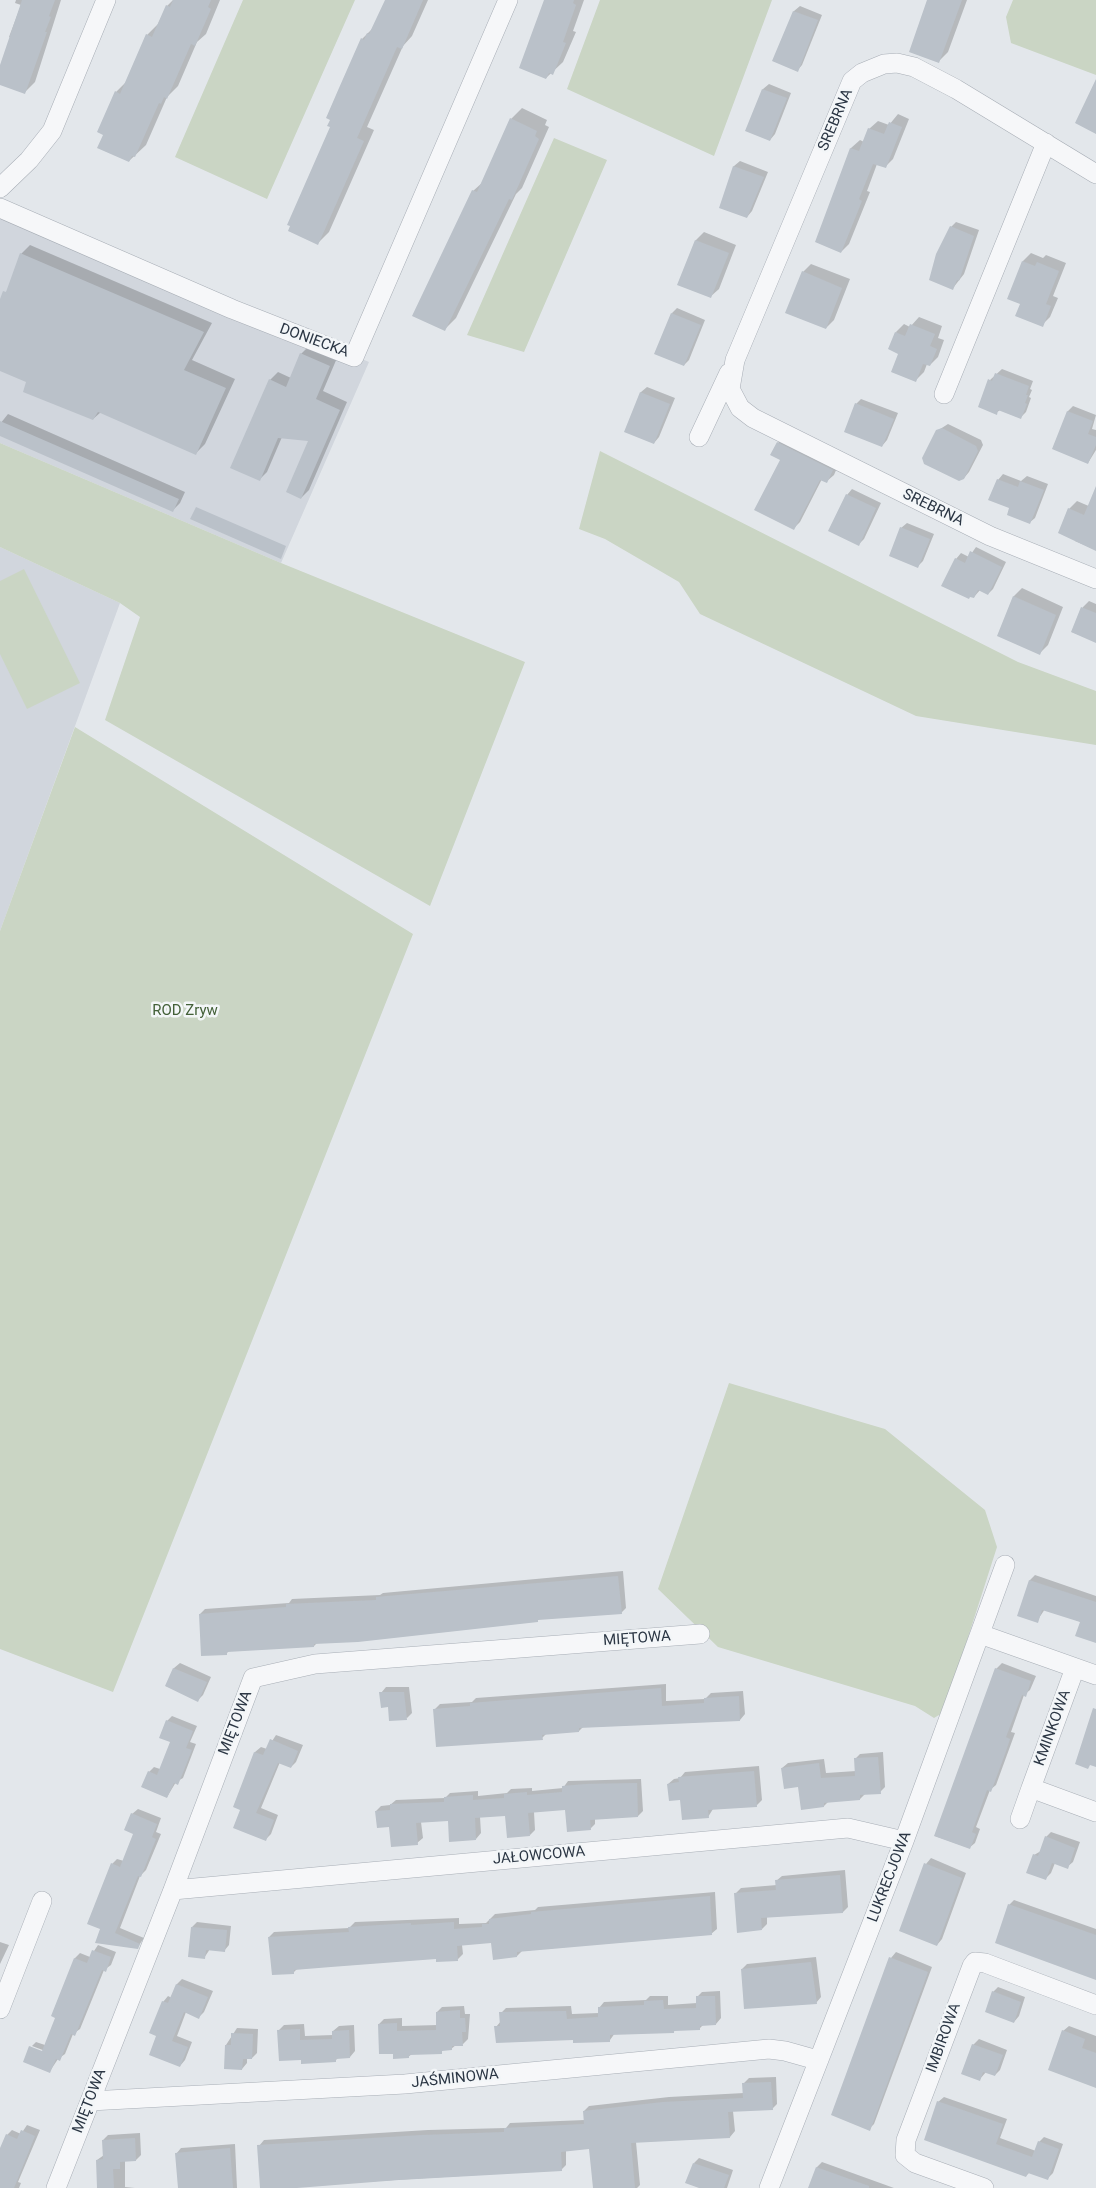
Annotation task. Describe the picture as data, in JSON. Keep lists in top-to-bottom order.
{
  "streets": {
    "street": [
      "SREBRNA",
      "DONIECKA",
      "MIĘTOWA",
      "KMINKOWA",
      "JAŁOWCOWA",
      "LUKRECJOWA",
      "IMBIROWA",
      "JAŚMINOWA"
    ]
  },
  "crossings": [
    ["MIĘTOWA", "JAŁOWCOWA"],
    ["MIĘTOWA", "JAŚMINOWA"],
    ["JAŁOWCOWA", "LUKRECJOWA"],
    ["LUKRECJOWA", "JAŚMINOWA"]
  ],
  "parks": ["ROD Zryw"]
}
